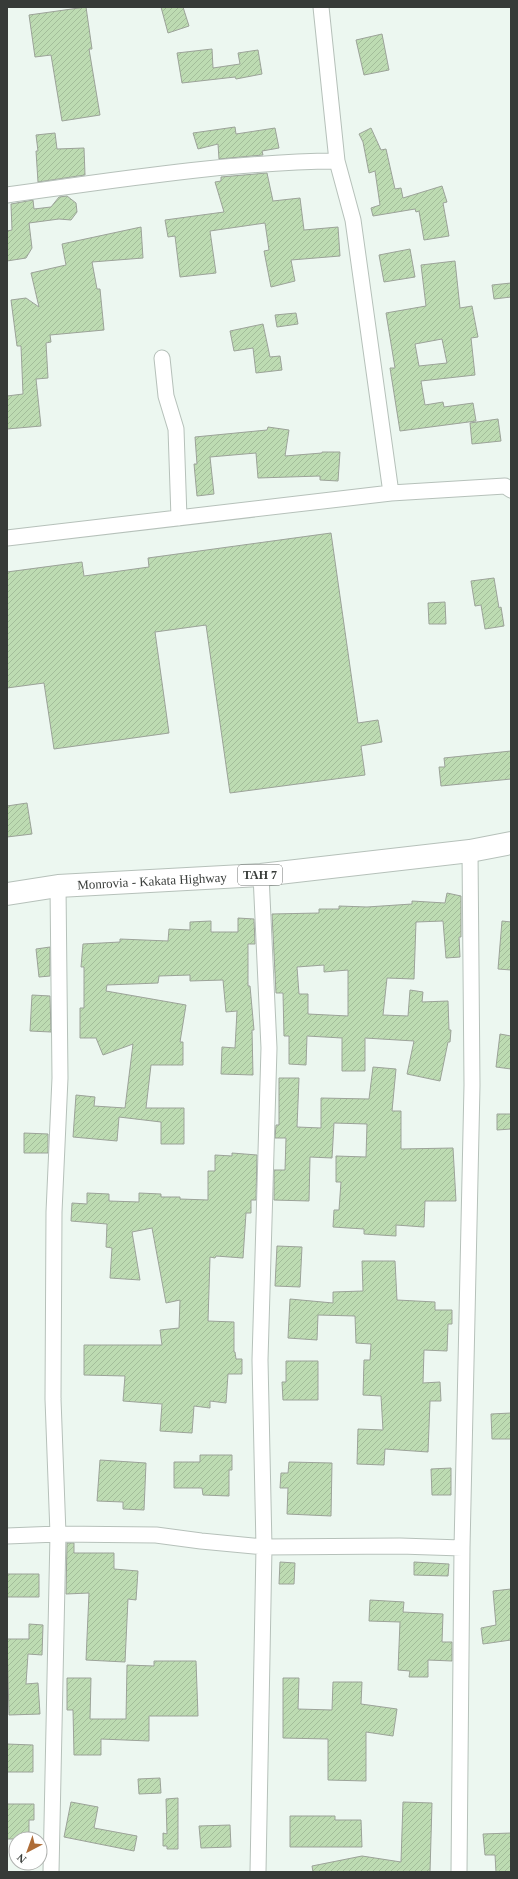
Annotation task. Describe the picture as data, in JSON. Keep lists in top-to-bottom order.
{
  "streets": {
    "highway": ["TAH 7", "Monrovia - Kakata Highway"]
  },
  "north": "bottom left"
}
